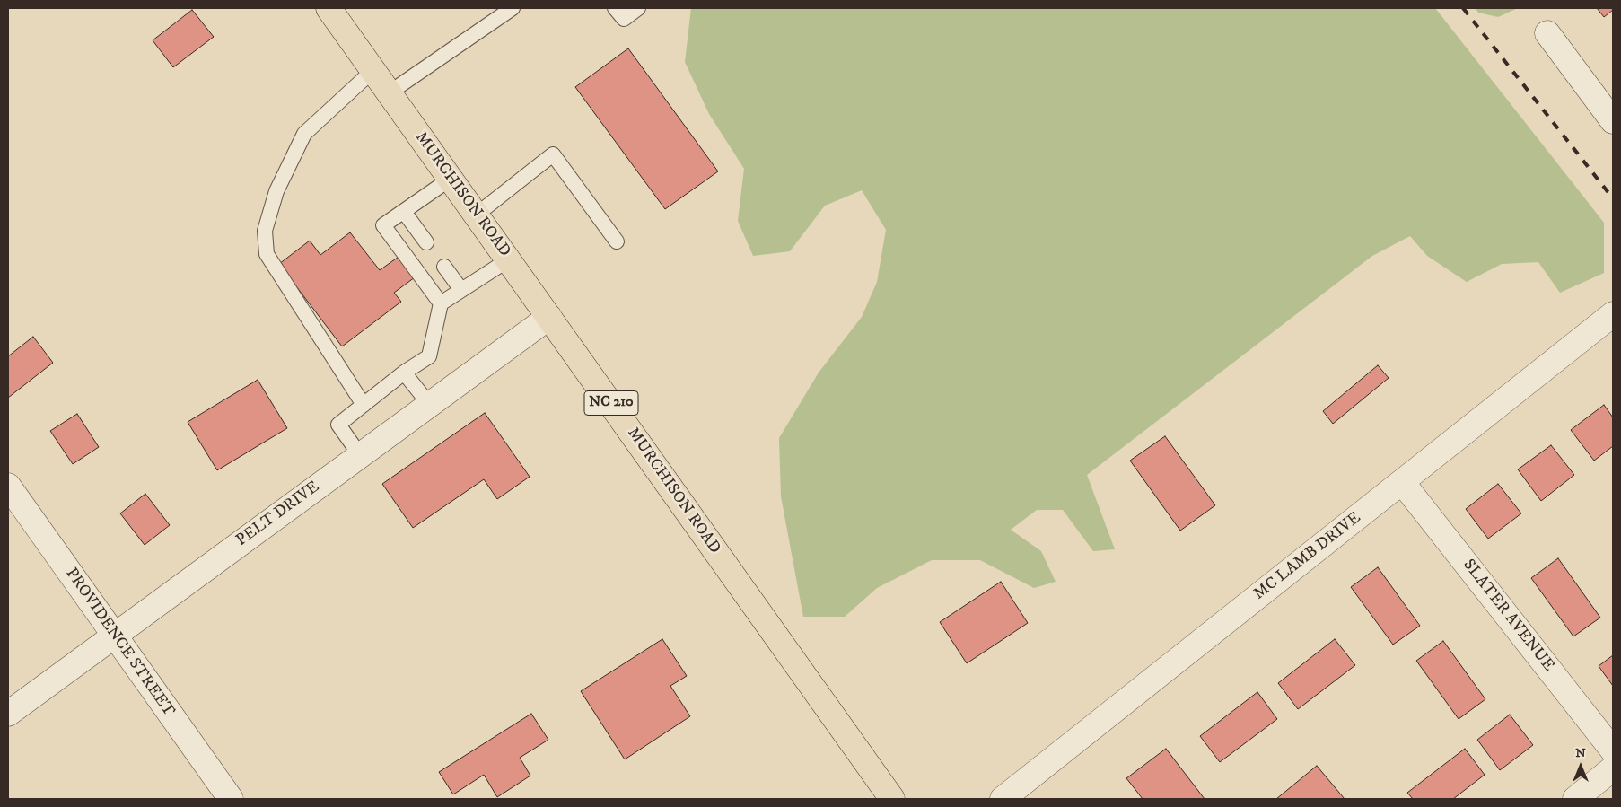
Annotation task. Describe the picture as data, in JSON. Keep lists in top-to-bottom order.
{
  "streets": {
    "main road": ["MURCHISON ROAD", "NC 210"],
    "street": [
      "PELT DRIVE",
      "MC LAMB DRIVE",
      "SLATER AVENUE",
      "PROVIDENCE STREET"
    ]
  },
  "crossings": [
    ["MURCHISON ROAD", "PELT DRIVE"],
    ["PELT DRIVE", "PROVIDENCE STREET"],
    ["MC LAMB DRIVE", "SLATER AVENUE"]
  ],
  "north": "top"
}
